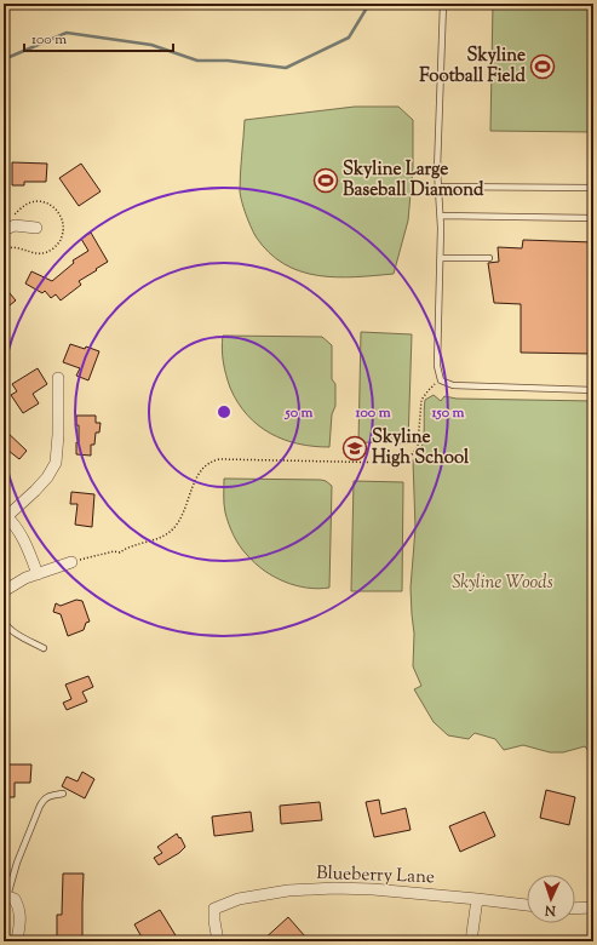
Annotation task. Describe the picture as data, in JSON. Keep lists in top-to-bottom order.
{
  "streets": {
    "street": ["Blueberry Lane"]
  },
  "parks": ["Skyline Woods"],
  "places": {
    "sports": ["Skyline Football Field", "Skyline Large Baseball Diamond"],
    "school or university": ["Skyline High School"]
  },
  "scale_bar": "100 m",
  "north": "bottom",
  "rings": ["50 m", "100 m", "150 m"]
}
